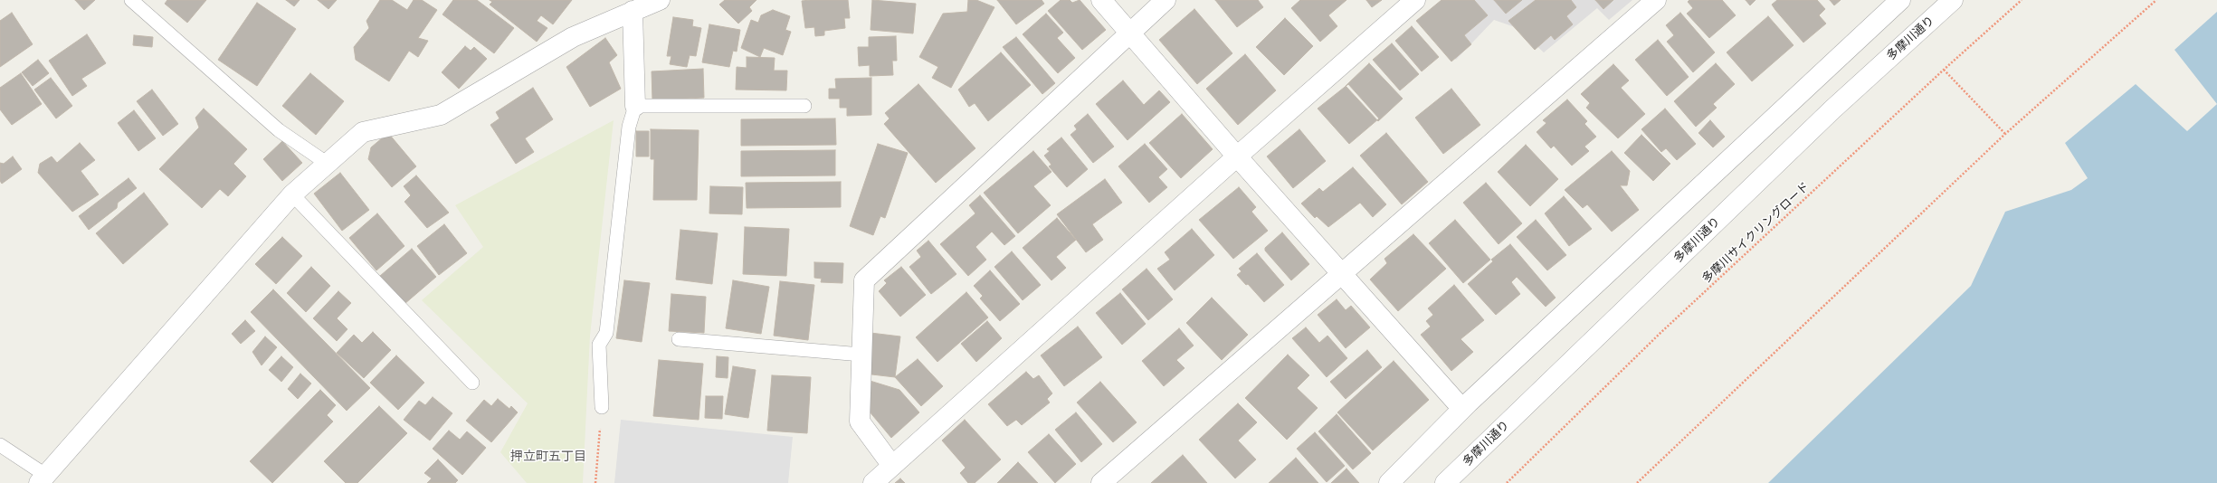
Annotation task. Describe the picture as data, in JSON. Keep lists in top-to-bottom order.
{
  "streets": {
    "street": ["多摩川通り"],
    "path": ["多摩川サイクリングロード"]
  },
  "districts": ["押立町五丁目"]
}
